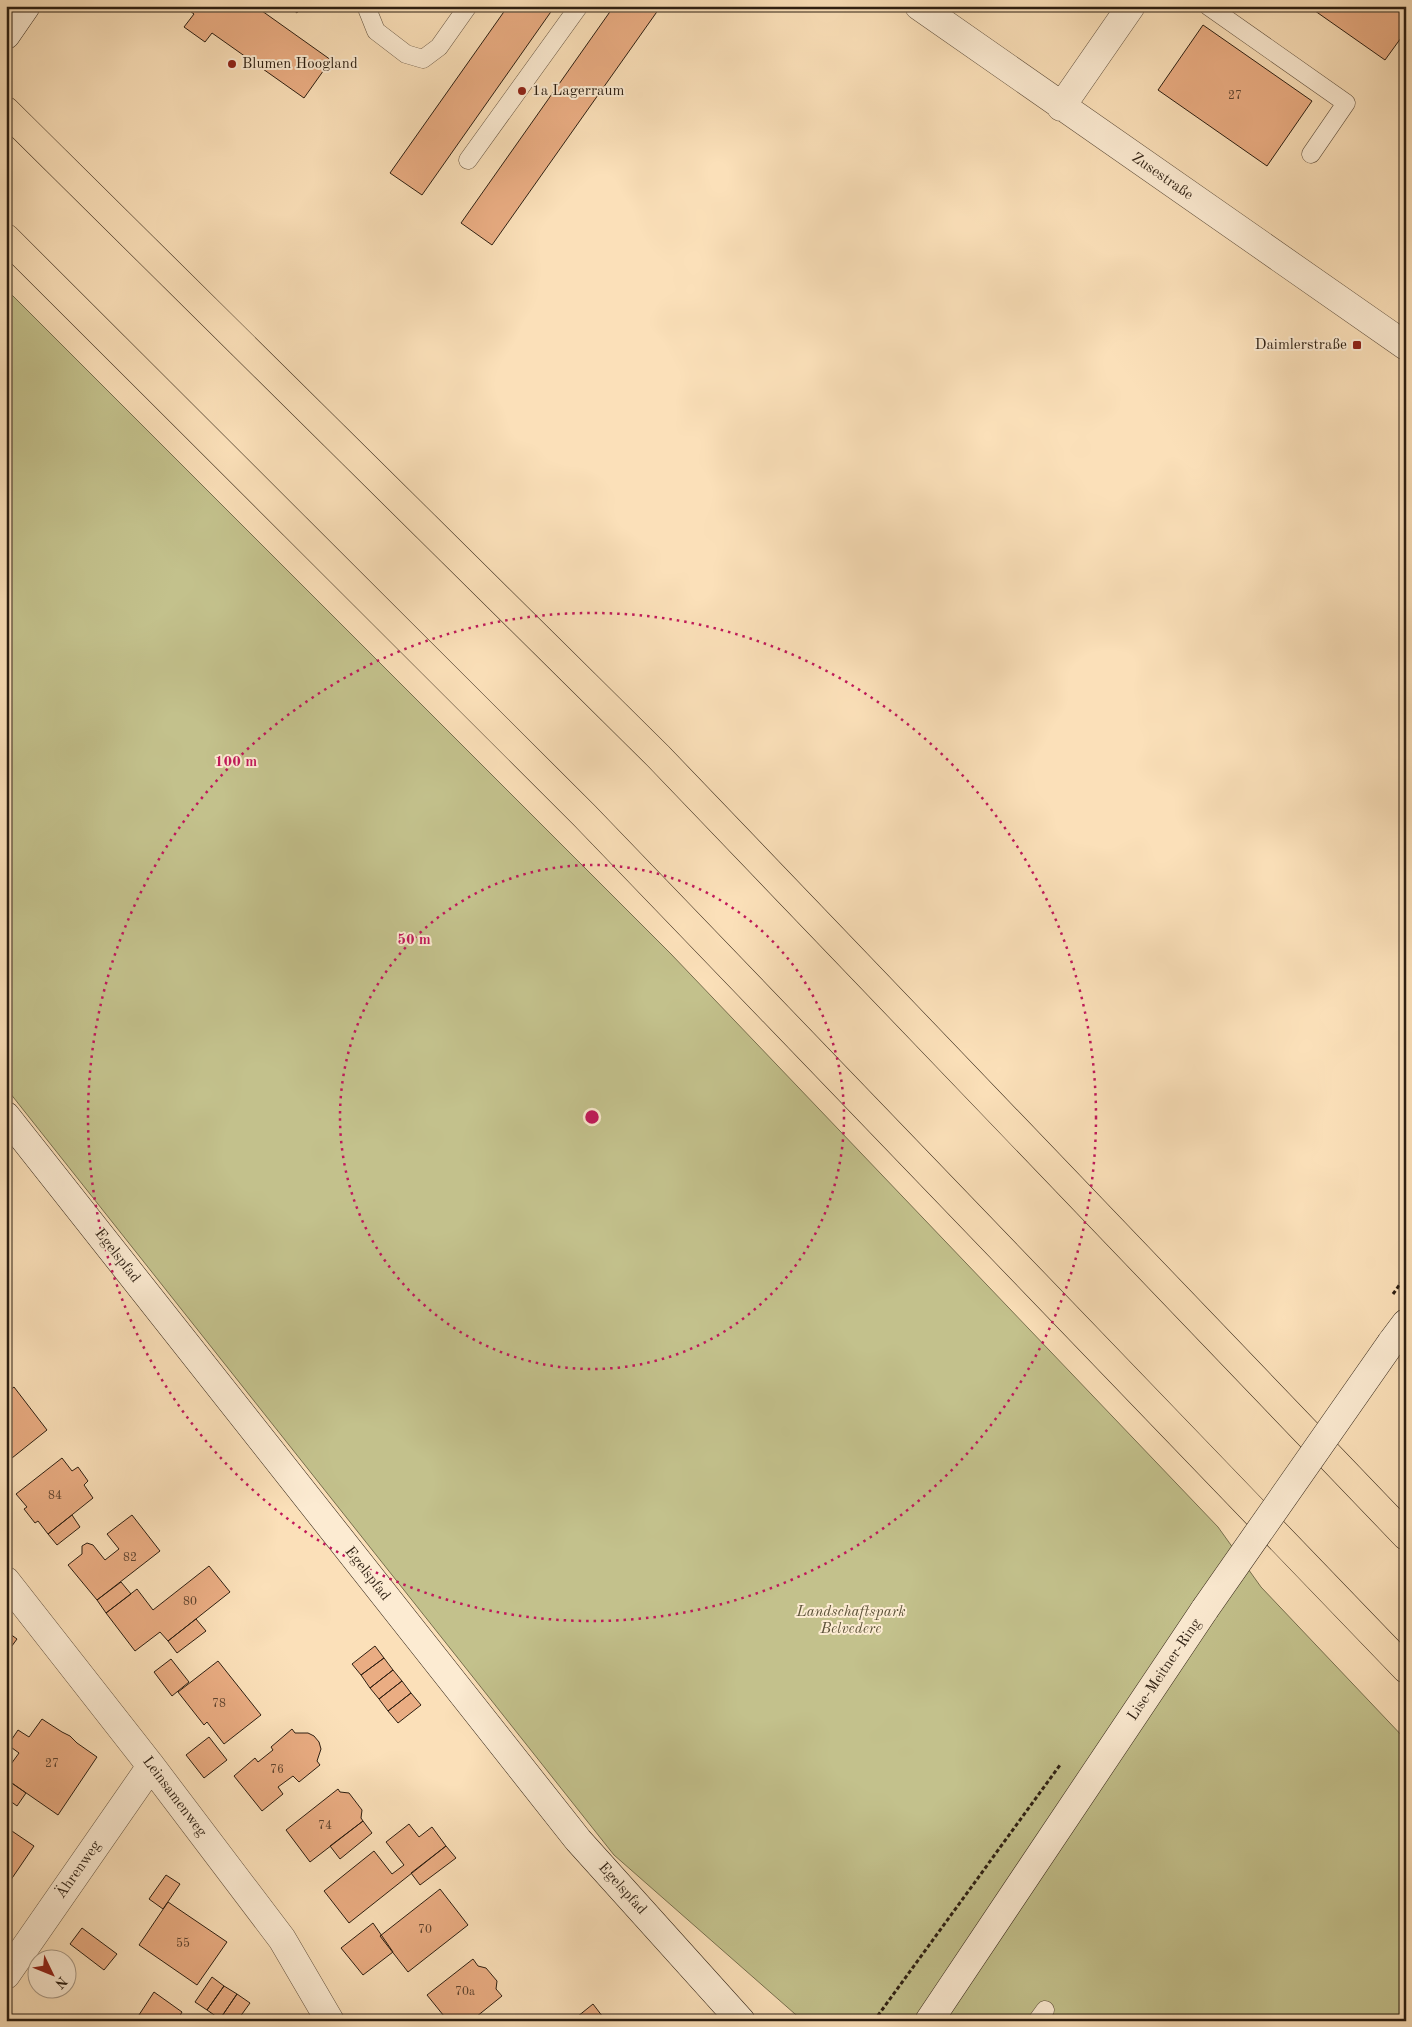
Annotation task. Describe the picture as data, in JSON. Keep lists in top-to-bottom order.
{
  "streets": {
    "street": [
      "Zusestraße",
      "Egelspfad",
      "Lise-Meitner-Ring",
      "Leinsamenweg",
      "Ährenweg"
    ]
  },
  "crossings": [
    ["Leinsamenweg", "Ährenweg"]
  ],
  "parks": ["Landschaftspark Belvedere"],
  "places": {
    "other": ["Blumen Hoogland", "1a Lagerraum"],
    "transit": ["Daimlerstraße"]
  },
  "house_numbers": [
    "27",
    "84",
    "82",
    "80",
    "78",
    "27",
    "76",
    "74",
    "70",
    "55",
    "70a"
  ],
  "north": "bottom right",
  "rings": ["100 m", "50 m"]
}
